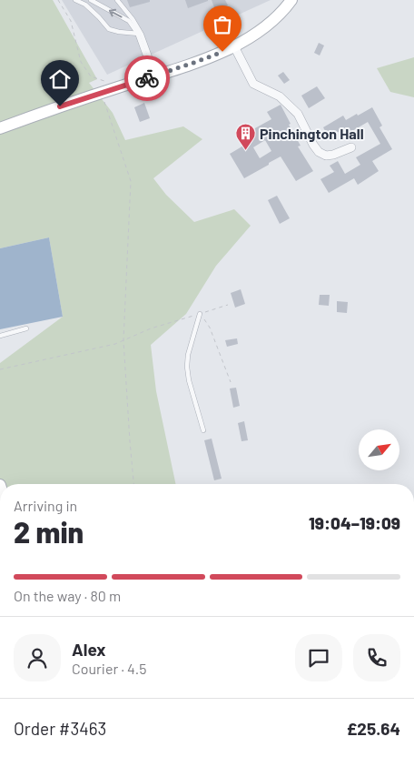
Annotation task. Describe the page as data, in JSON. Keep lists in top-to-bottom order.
{
  "places": {
    "building": ["Pinchington Hall"]
  },
  "north": "top right",
  "page": {
    "heading": ["2 min", "Arriving in", "19:04–19:09"],
    "panel": [
      "Alex",
      "Courier · 4.5",
      "Order #3463",
      "£25.64"
    ],
    "bar": "On the way · 80 m"
  }
}
